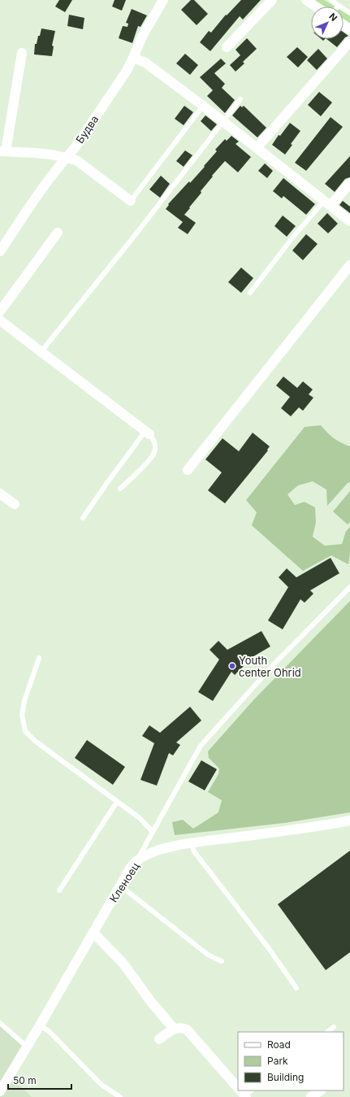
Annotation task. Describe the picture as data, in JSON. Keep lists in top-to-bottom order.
{
  "streets": {
    "street": ["Будва", "Кленоец"]
  },
  "places": ["Youth center Ohrid"],
  "legend": ["Road", "Park", "Building"],
  "scale_bar": "50 m",
  "north": "top right"
}
